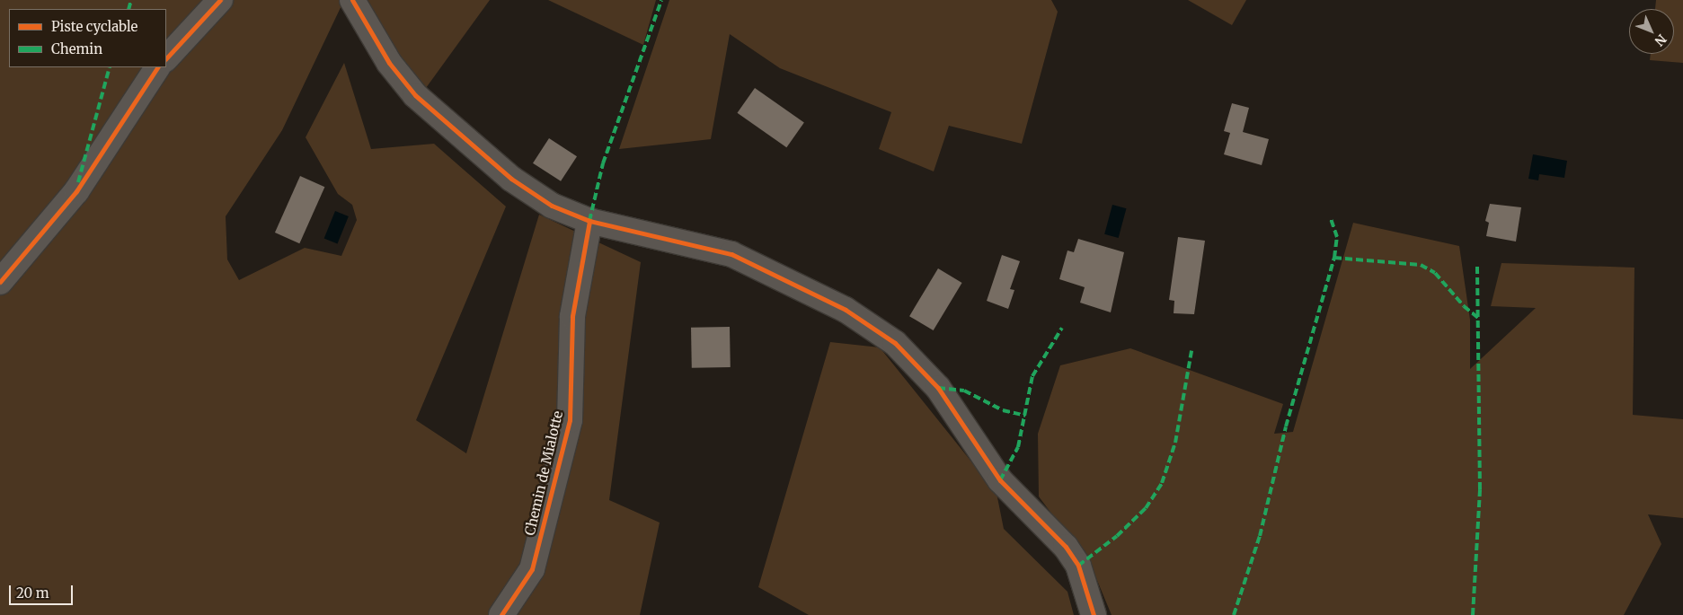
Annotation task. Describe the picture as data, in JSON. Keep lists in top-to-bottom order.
{
  "streets": {
    "street": ["Chemin de Mialotte"]
  },
  "legend": ["Piste cyclable", "Chemin"],
  "scale_bar": "20 m",
  "north": "bottom right"
}
